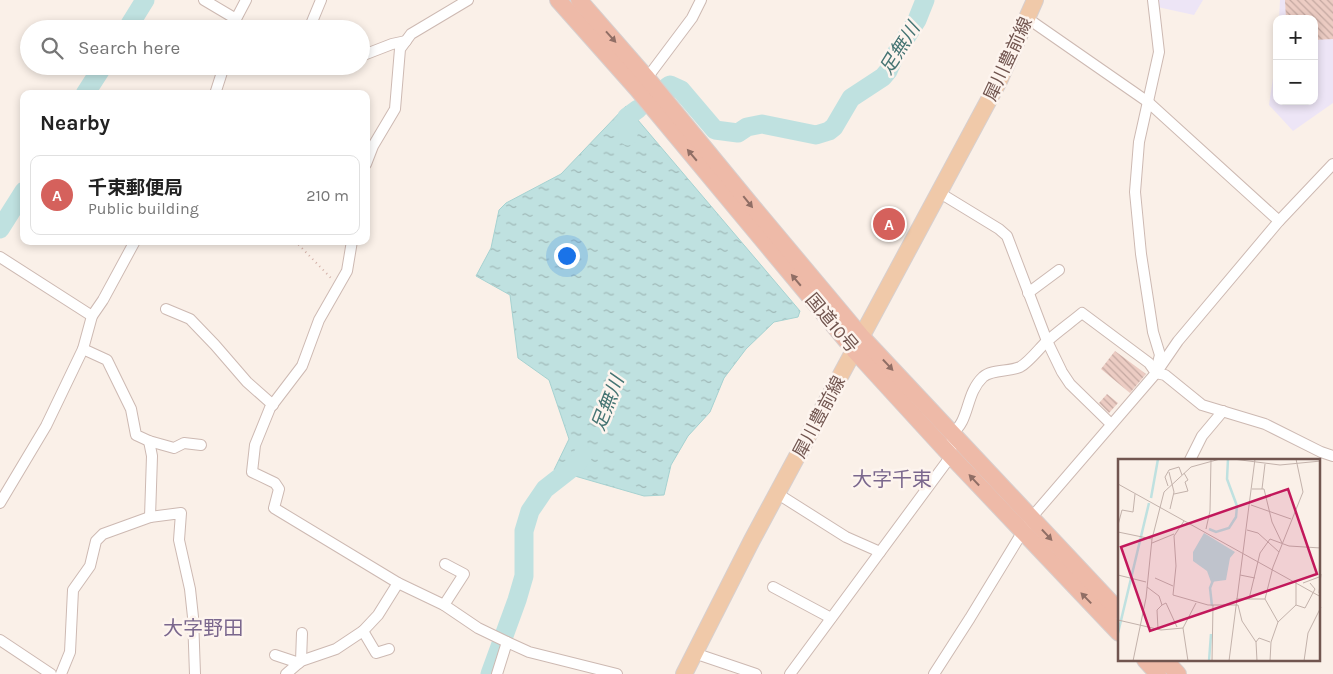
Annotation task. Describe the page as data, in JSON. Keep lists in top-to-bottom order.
{
  "streets": {
    "highway": ["国道10号"],
    "main road": ["犀川豊前線"]
  },
  "crossings": [
    ["犀川豊前線", "国道10号"]
  ],
  "districts": ["大字千束", "大字野田"],
  "water": ["足無川"],
  "page": {
    "map_buttons": ["+", "−"],
    "search": "Search here",
    "heading": "Nearby",
    "list": [
      {
        "mark": "A",
        "name": "千束郵便局",
        "note": "Public building",
        "value": "210 m"
      }
    ],
    "pins": "A"
  }
}
